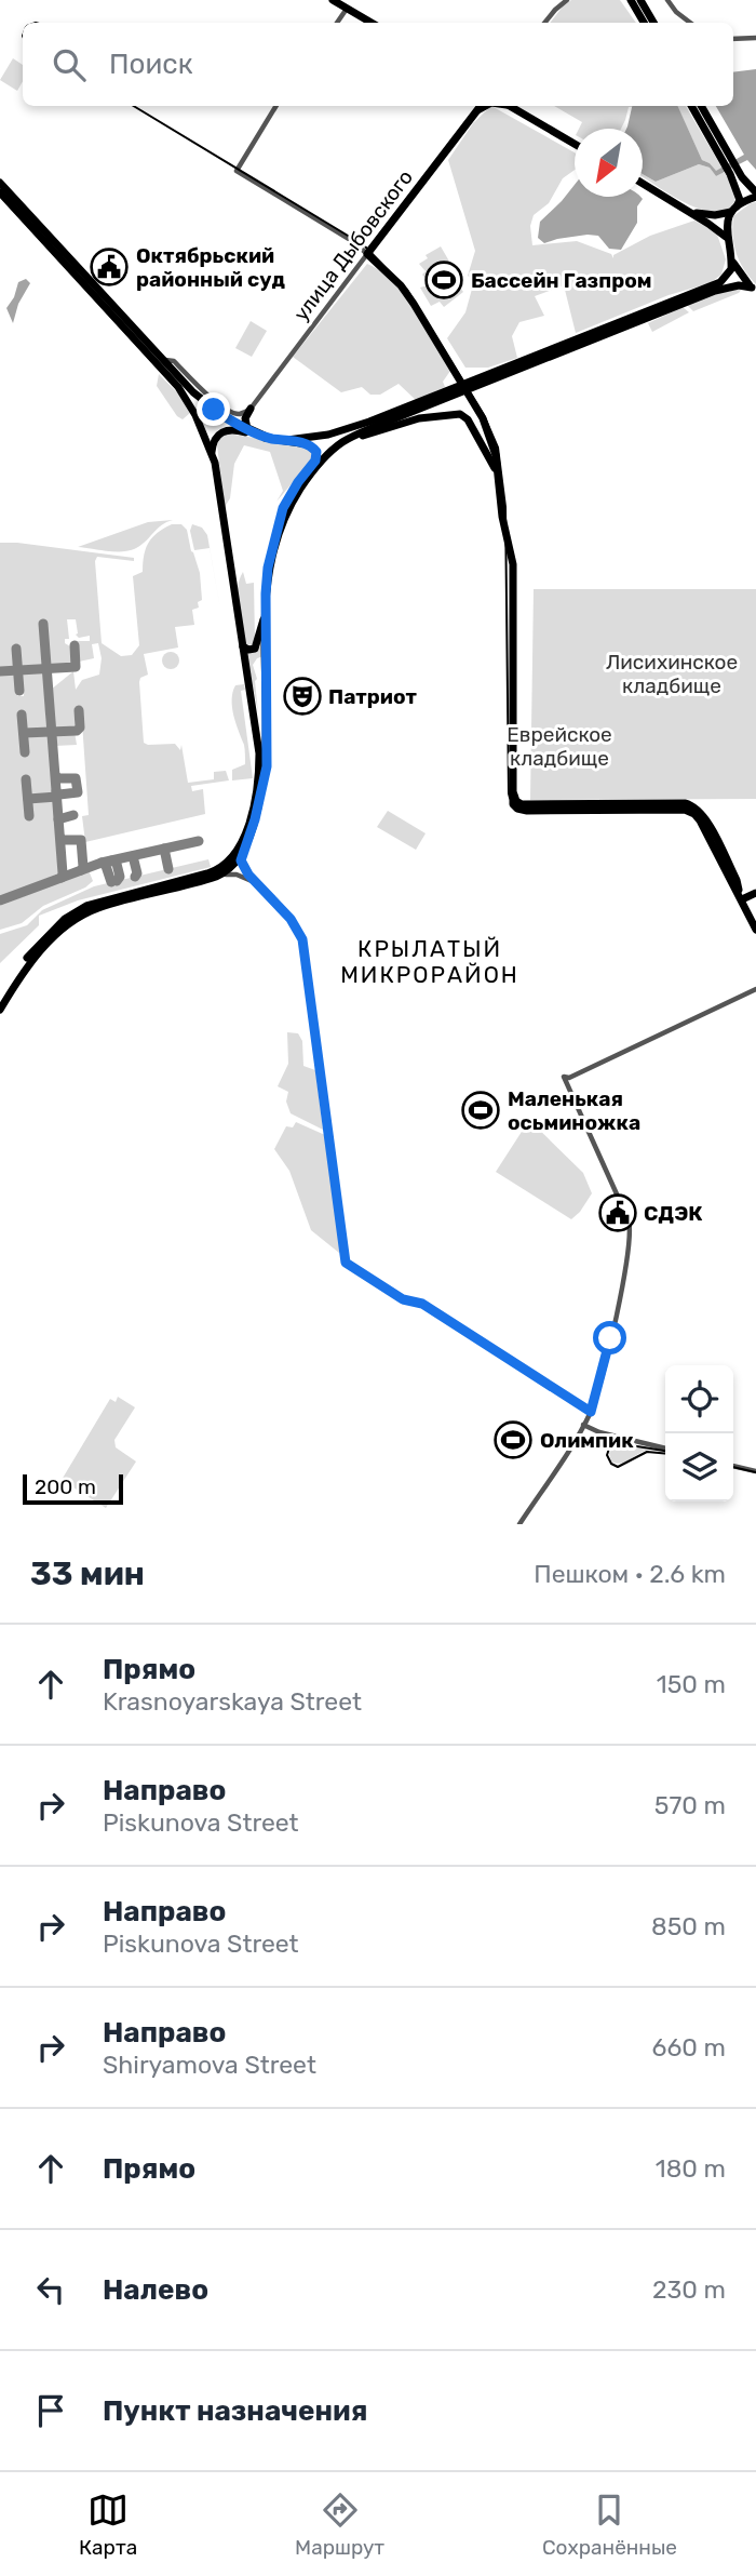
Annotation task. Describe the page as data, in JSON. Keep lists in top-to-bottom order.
{
  "streets": {
    "main road": ["улица Дыбовского"]
  },
  "districts": ["КРЫЛАТЫЙ МИКРОРАЙОН"],
  "parks": ["Лисихинское кладбище", "Еврейское кладбище"],
  "places": {
    "public building": ["Октябрьский районный суд", "СДЭК"],
    "sports": ["Бассейн Газпром", "Маленькая осьминожка", "Олимпик"],
    "theatre": ["Патриот"]
  },
  "scale_bar": "200 m",
  "north": "bottom left",
  "page": {
    "search": "Поиск",
    "scale": "200 m",
    "heading": ["33 мин", "Пешком · 2.6 km"],
    "list": [
      ["Прямо", "Krasnoyarskaya Street", "150 m"],
      ["Направо", "Piskunova Street", "570 m"],
      ["Направо", "Piskunova Street", "850 m"],
      ["Направо", "Shiryamova Street", "660 m"],
      ["Прямо", "180 m"],
      ["Налево", "230 m"],
      "Пункт назначения"
    ],
    "nav": ["Карта", "Маршрут", "Сохранённые"]
  }
}
